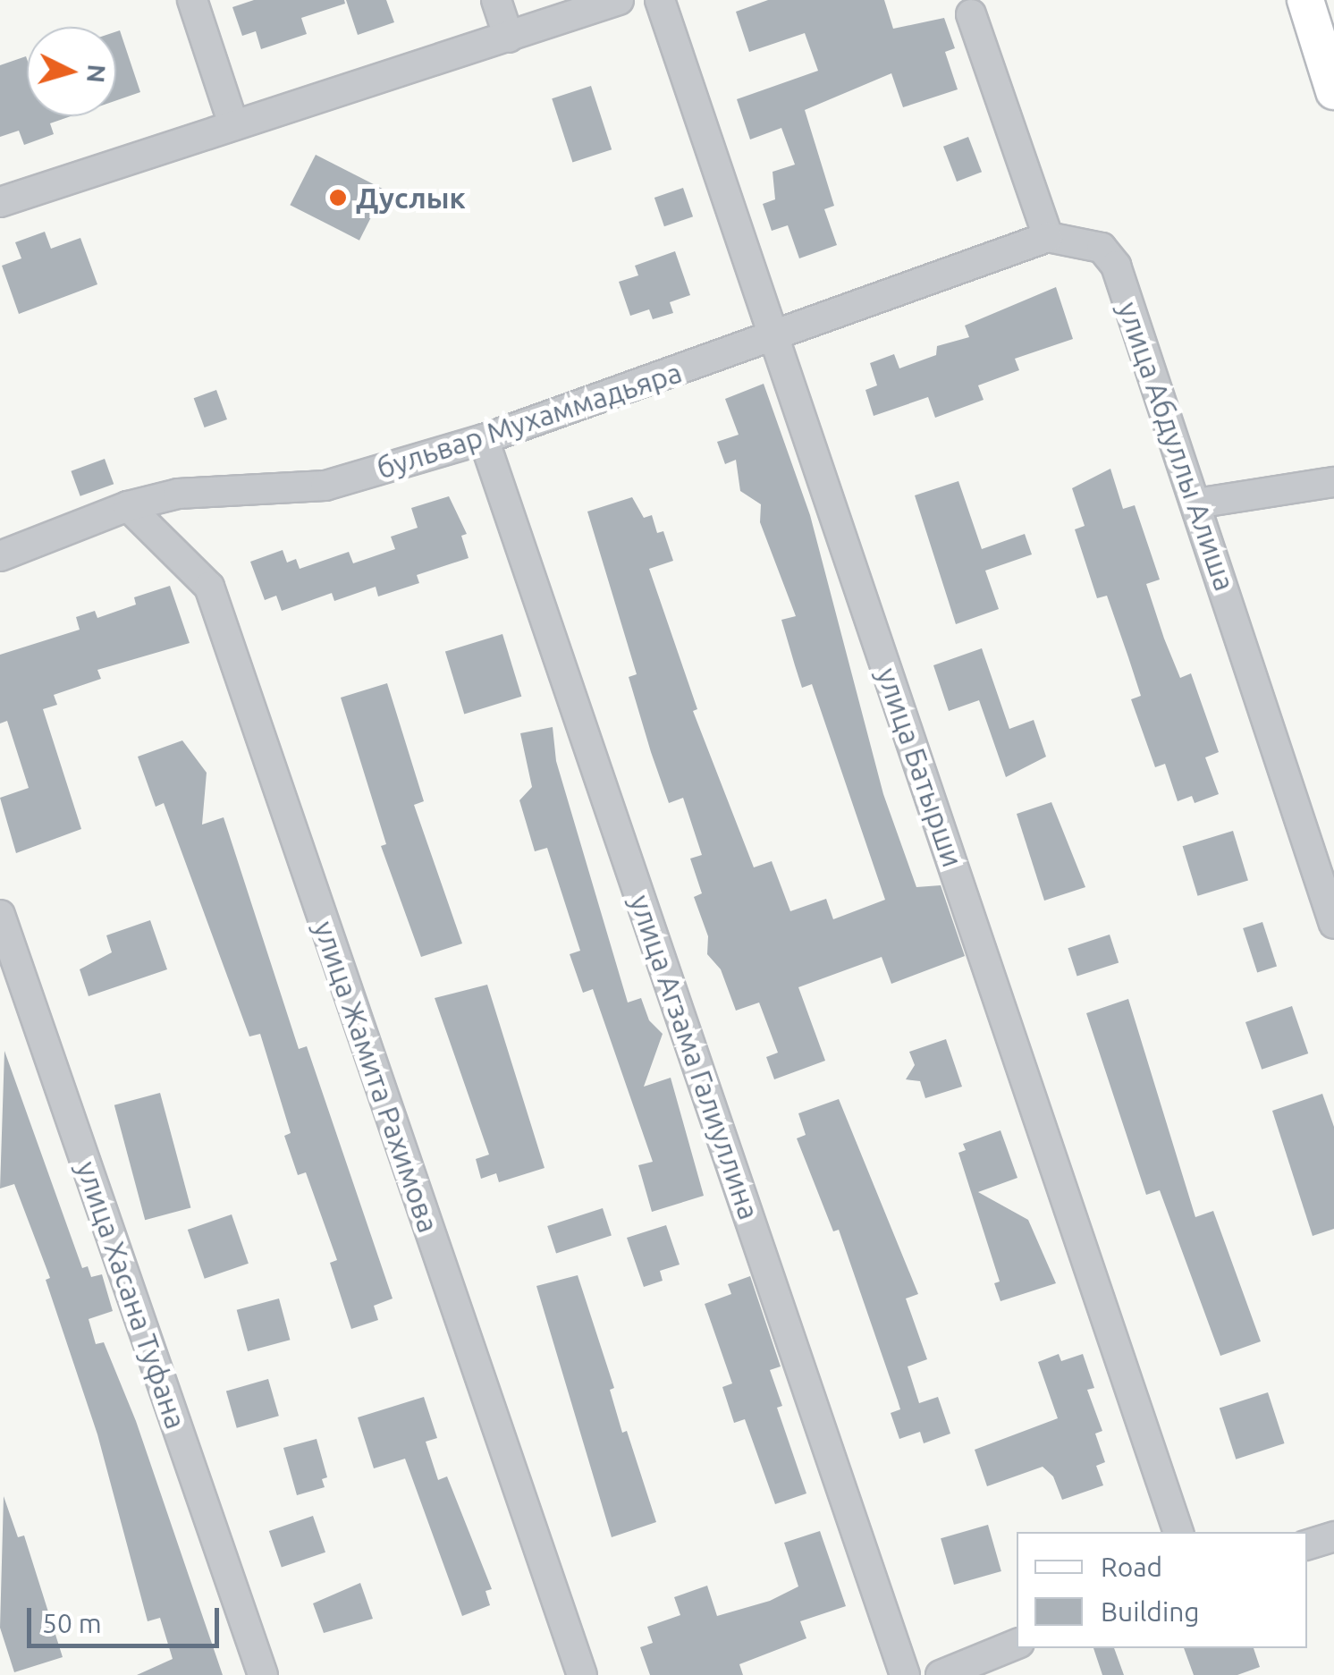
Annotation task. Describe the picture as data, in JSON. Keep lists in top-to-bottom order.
{
  "streets": {
    "street": [
      "бульвар Мухаммадьяра",
      "улица Абдуллы Алиша",
      "улица Батырши",
      "улица Агзама Галиуллина",
      "улица Жамита Рахимова",
      "улица Хасана Туфана"
    ]
  },
  "crossings": [
    ["бульвар Мухаммадьяра", "улица Абдуллы Алиша"],
    ["бульвар Мухаммадьяра", "улица Батырши"],
    ["бульвар Мухаммадьяра", "улица Агзама Галиуллина"],
    ["бульвар Мухаммадьяра", "улица Жамита Рахимова"]
  ],
  "places": ["Дуслык"],
  "legend": ["Road", "Building"],
  "scale_bar": "50 m",
  "north": "right"
}
